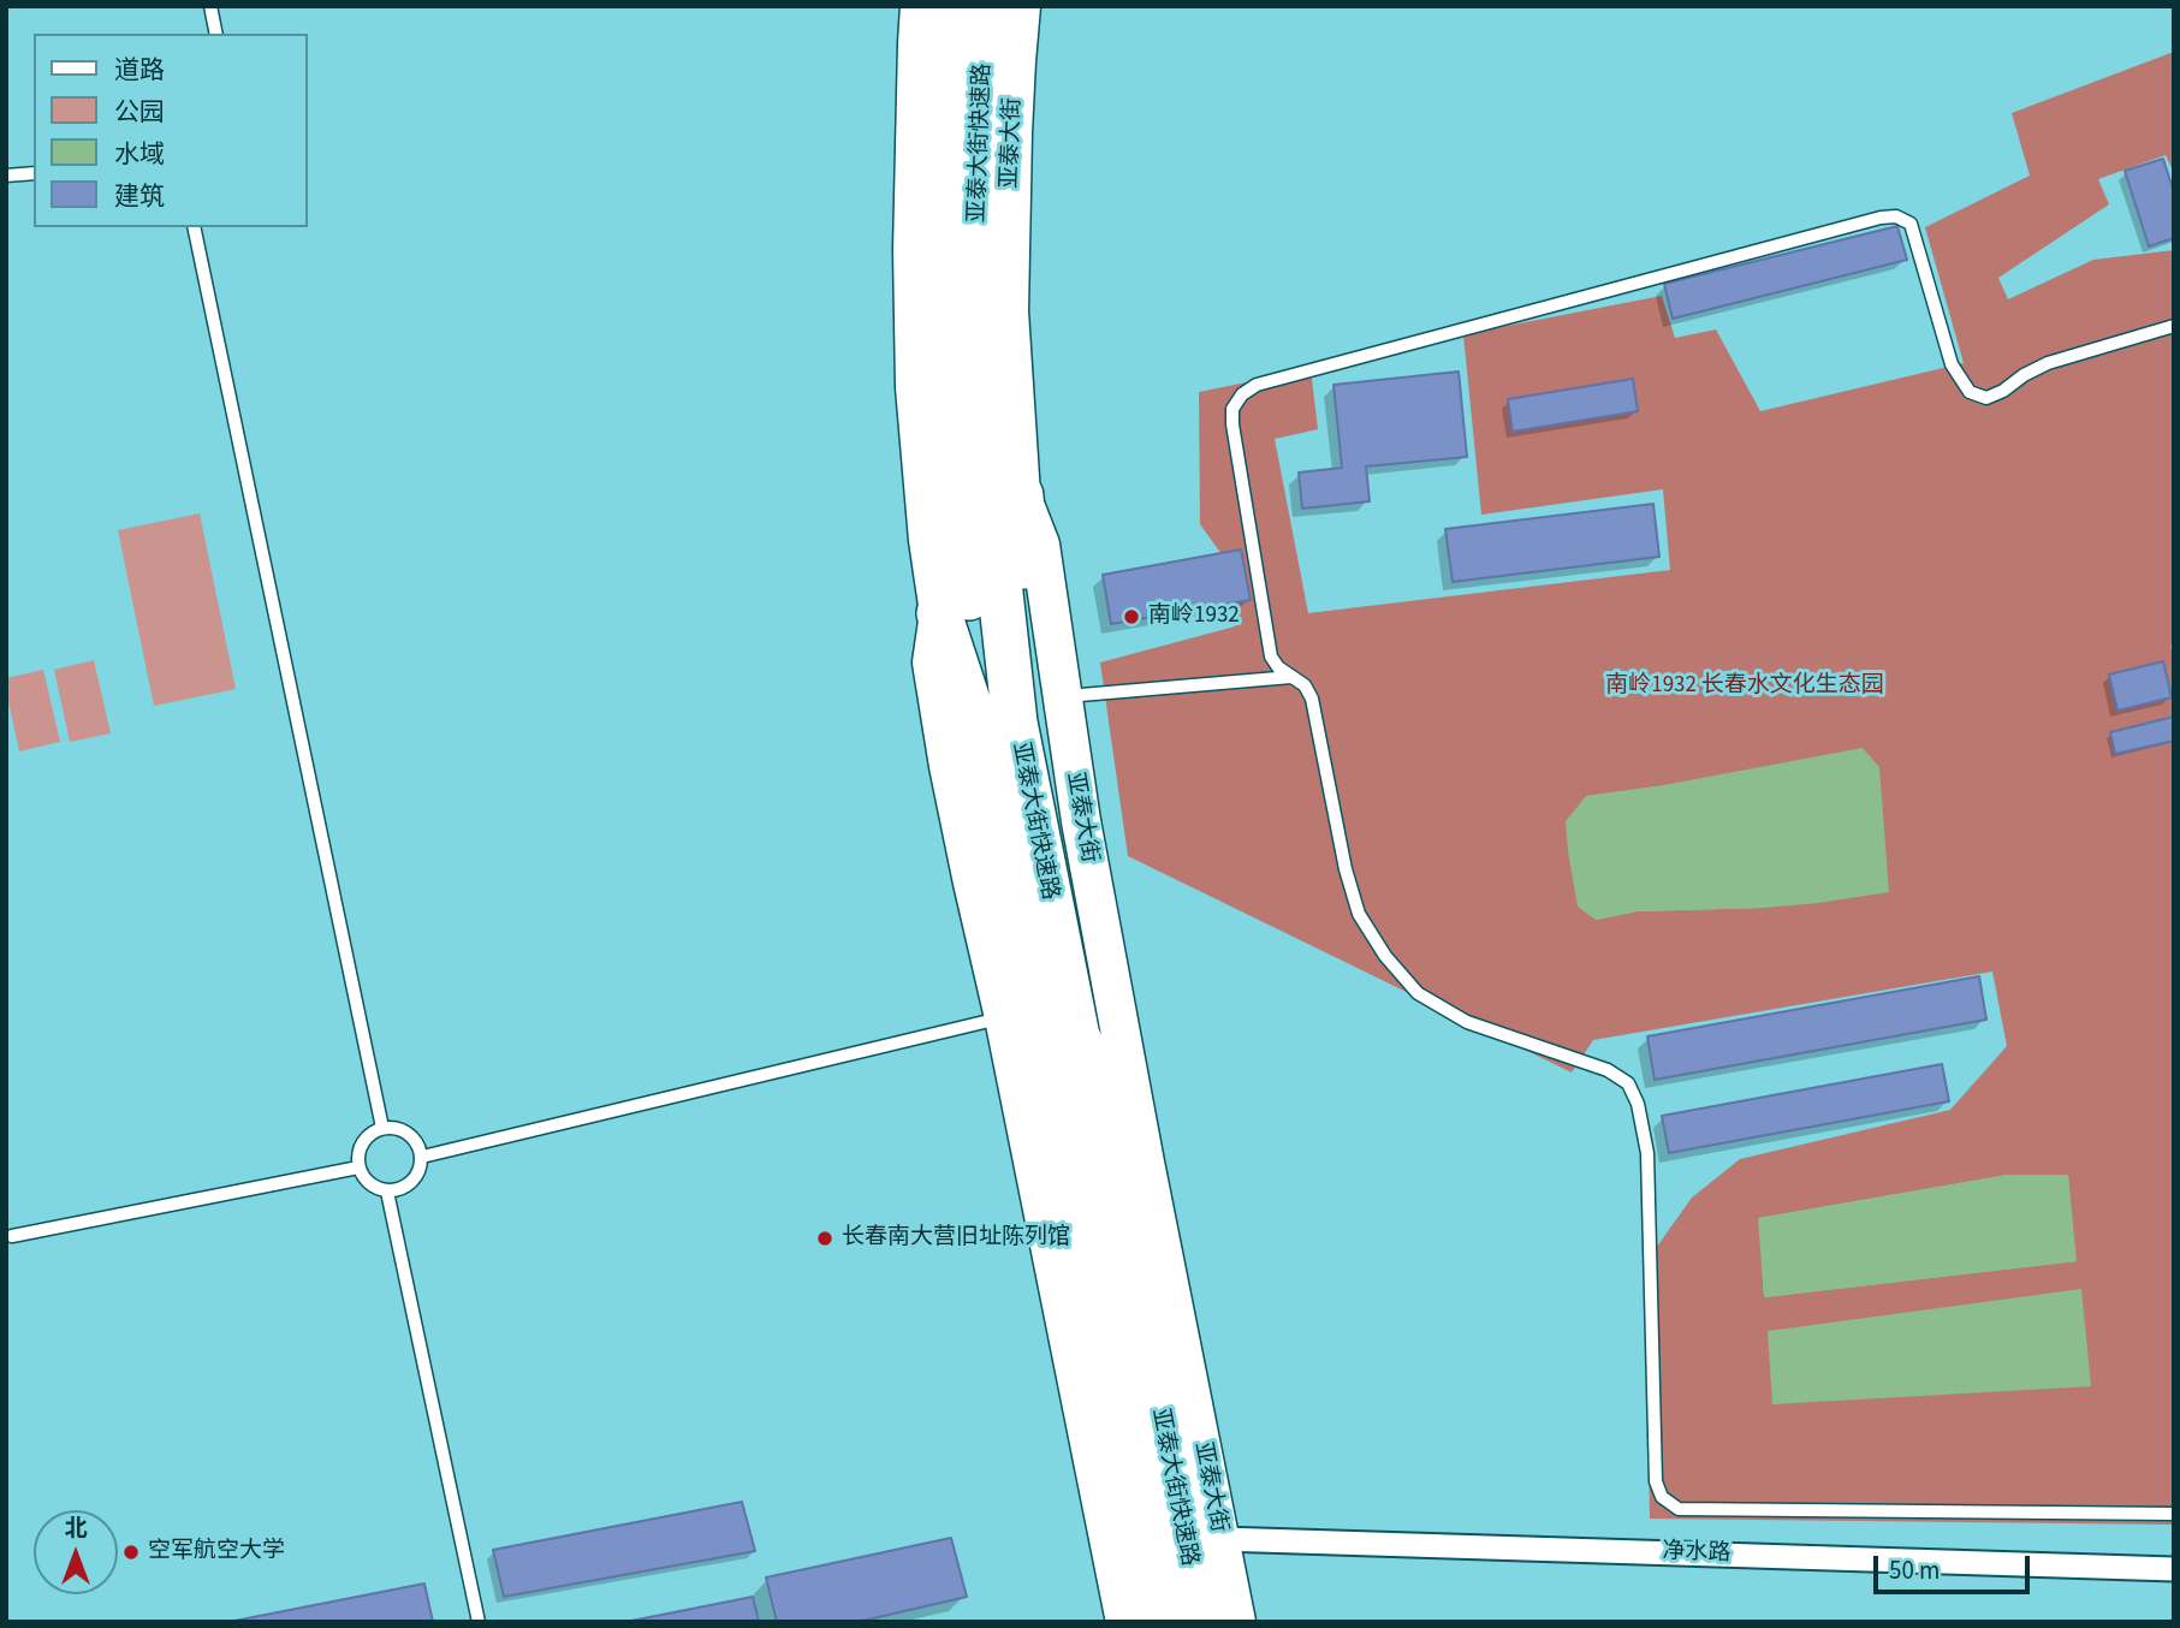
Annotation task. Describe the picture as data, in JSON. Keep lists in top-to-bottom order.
{
  "streets": {
    "highway": ["亚泰大街快速路"],
    "main road": ["亚泰大街"],
    "street": ["净水路"]
  },
  "crossings": [
    ["亚泰大街", "净水路"]
  ],
  "parks": ["南岭1932 长春水文化生态园"],
  "places": ["南岭1932", "长春南大营旧址陈列馆", "空军航空大学"],
  "legend": [
    "道路",
    "公园",
    "水域",
    "建筑"
  ],
  "scale_bar": "50 m",
  "north": "top"
}
